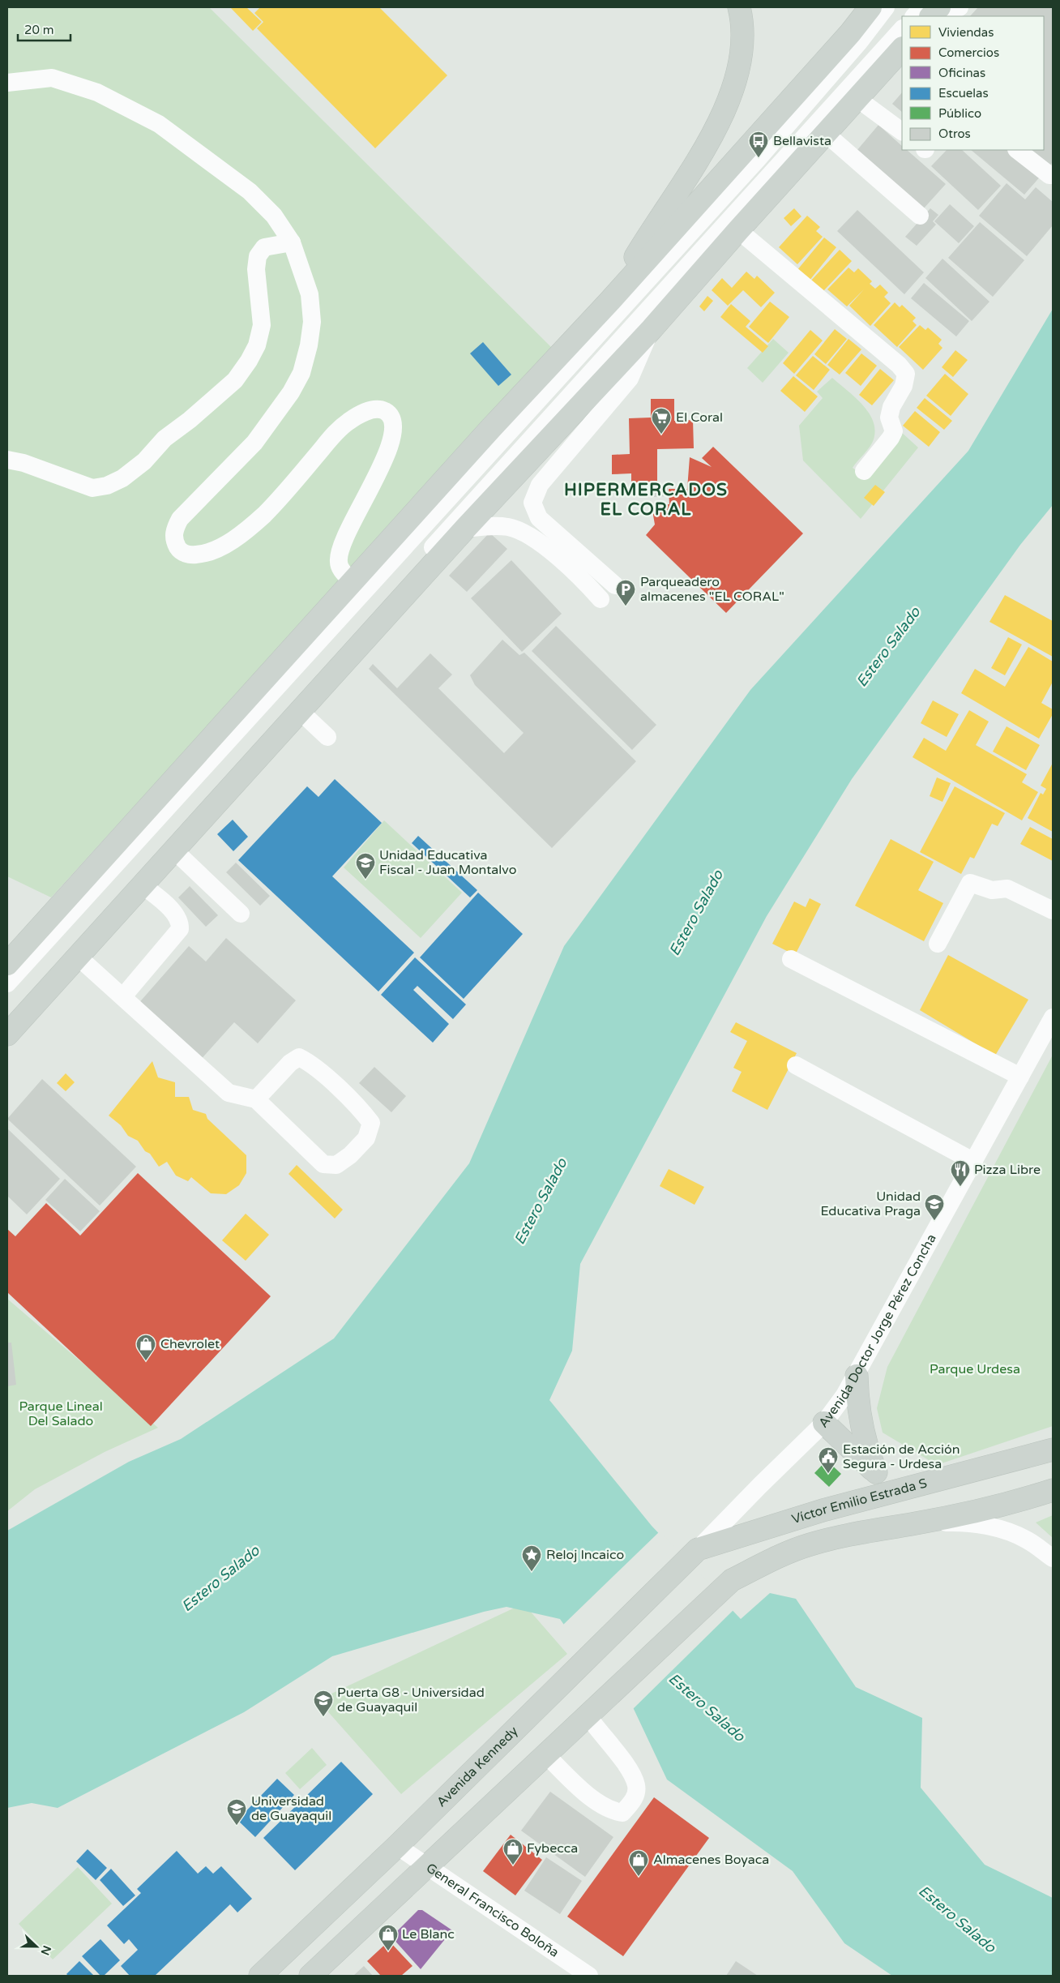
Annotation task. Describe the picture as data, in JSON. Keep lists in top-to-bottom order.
{
  "streets": {
    "main road": ["Víctor Emilio Estrada S", "Avenida Kennedy"],
    "street": ["Avenida Doctor Jorge Pérez Concha", "General Francisco Boloña"]
  },
  "crossings": [
    ["Avenida Doctor Jorge Pérez Concha", "Víctor Emilio Estrada S"],
    ["Avenida Doctor Jorge Pérez Concha", "Avenida Kennedy"],
    ["Víctor Emilio Estrada S", "Avenida Kennedy"],
    ["Avenida Kennedy", "General Francisco Boloña"]
  ],
  "districts": ["HIPERMERCADOS EL CORAL"],
  "water": ["Estero Salado"],
  "parks": ["Parque Urdesa", "Parque Lineal Del Salado"],
  "places": {
    "bus stop": ["Bellavista"],
    "supermarket": ["El Coral"],
    "parking": ["Parqueadero almacenes \"EL CORAL\""],
    "school or university": [
      "Unidad Educativa Fiscal - Juan Montalvo",
      "Unidad Educativa Praga",
      "Puerta G8 - Universidad de Guayaquil",
      "Universidad de Guayaquil"
    ],
    "restaurant": ["Pizza Libre"],
    "shop": [
      "Chevrolet",
      "Fybecca",
      "Almacenes Boyaca",
      "Le Blanc"
    ],
    "public building": ["Estación de Acción Segura - Urdesa"],
    "place": ["Reloj Incaico"]
  },
  "legend": [
    "Viviendas",
    "Comercios",
    "Oficinas",
    "Escuelas",
    "Público",
    "Otros"
  ],
  "scale_bar": "20 m",
  "north": "right"
}
